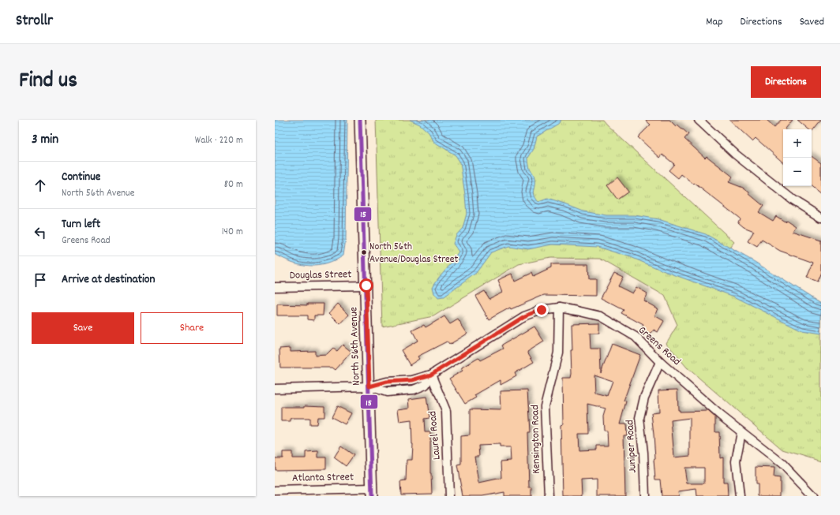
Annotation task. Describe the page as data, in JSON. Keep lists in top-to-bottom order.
{
  "streets": {
    "street": [
      "Douglas Street",
      "North 56th Avenue",
      "Greens Road",
      "Laurel Road",
      "Kensington Road",
      "Juniper Road",
      "Atlanta Street"
    ]
  },
  "crossings": [
    ["Douglas Street", "North 56th Avenue"],
    ["North 56th Avenue", "Greens Road"],
    ["North 56th Avenue", "Atlanta Street"],
    ["Greens Road", "Laurel Road"],
    ["Greens Road", "Kensington Road"],
    ["Greens Road", "Juniper Road"]
  ],
  "places": ["North 56th Avenue/Douglas Street"],
  "lines": ["transit line 15"],
  "page": {
    "header": "Strollr",
    "nav": ["Map", "Directions", "Saved"],
    "title": "Find us",
    "buttons": [
      "Directions",
      ["Save", "Share"]
    ],
    "heading": ["3 min", "Walk · 220 m"],
    "map_buttons": ["+", "−"],
    "list": [
      ["Continue", "North 56th Avenue", "80 m"],
      ["Turn left", "Greens Road", "140 m"],
      "Arrive at destination"
    ]
  }
}
